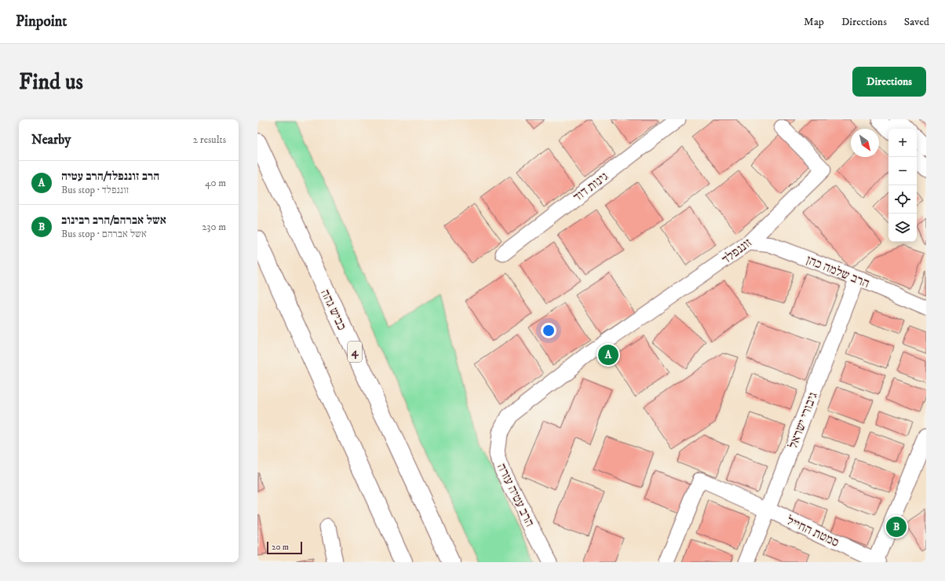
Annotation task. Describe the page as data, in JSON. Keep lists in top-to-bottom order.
{
  "streets": {
    "highway": ["כביש גהה", "4"],
    "street": [
      "גינות דוד",
      "זוננפלד",
      "הרב שלמה כהן",
      "גיבורי ישראל",
      "הרב עטיה עזרה",
      "סמטת החייל"
    ]
  },
  "crossings": [
    ["זוננפלד", "הרב שלמה כהן"],
    ["זוננפלד", "הרב עטיה עזרה"],
    ["הרב שלמה כהן", "גיבורי ישראל"],
    ["גיבורי ישראל", "סמטת החייל"]
  ],
  "scale_bar": "20 m",
  "north": "bottom right",
  "page": {
    "header": "Pinpoint",
    "nav": ["Map", "Directions", "Saved"],
    "buttons": "Directions",
    "title": "Find us",
    "heading": ["Nearby", "2 results"],
    "map_buttons": ["+", "−"],
    "list": [
      {
        "mark": "A",
        "name": "הרב זוננפלד/הרב עטיה",
        "note": "Bus stop · זוננפלד",
        "value": "40 m"
      },
      {
        "mark": "B",
        "name": "אשל אברהם/הרב רבינוב",
        "note": "Bus stop · אשל אברהם",
        "value": "230 m"
      }
    ],
    "pins": ["A", "B"],
    "scale": "20 m"
  }
}
